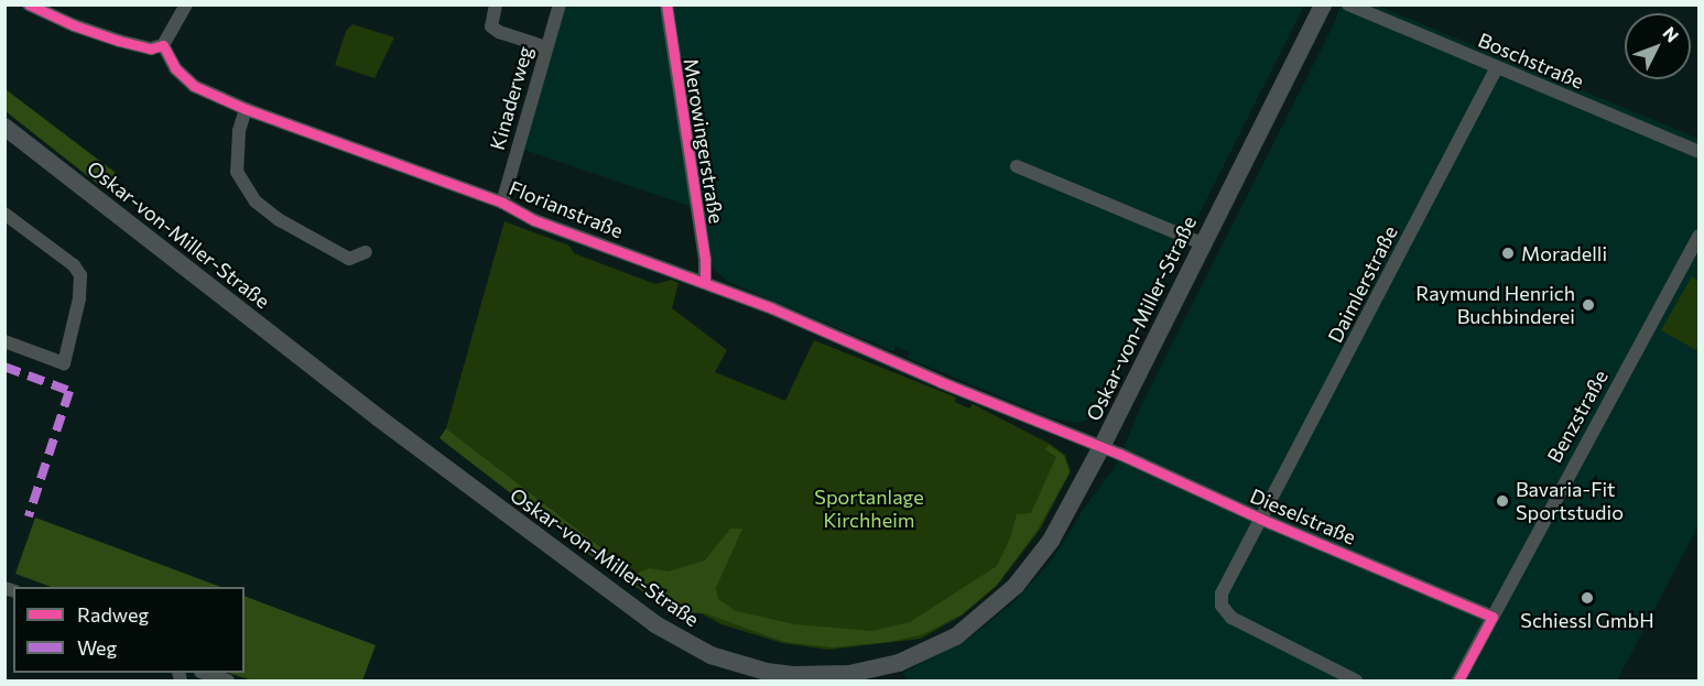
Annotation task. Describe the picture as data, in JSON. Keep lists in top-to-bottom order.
{
  "streets": {
    "main road": ["Oskar-von-Miller-Straße"],
    "street": [
      "Boschstraße",
      "Kinaderweg",
      "Merowingerstraße",
      "Florianstraße",
      "Daimlerstraße",
      "Benzstraße",
      "Dieselstraße"
    ]
  },
  "crossings": [
    ["Boschstraße", "Daimlerstraße"],
    ["Kinaderweg", "Florianstraße"],
    ["Merowingerstraße", "Florianstraße"],
    ["Florianstraße", "Oskar-von-Miller-Straße"],
    ["Florianstraße", "Dieselstraße"],
    ["Oskar-von-Miller-Straße", "Dieselstraße"],
    ["Daimlerstraße", "Dieselstraße"],
    ["Benzstraße", "Dieselstraße"]
  ],
  "parks": ["Sportanlage Kirchheim"],
  "places": [
    "Moradelli",
    "Raymund Henrich Buchbinderei",
    "Bavaria-Fit Sportstudio",
    "Schiessl GmbH"
  ],
  "legend": ["Radweg", "Weg"],
  "north": "top right"
}
